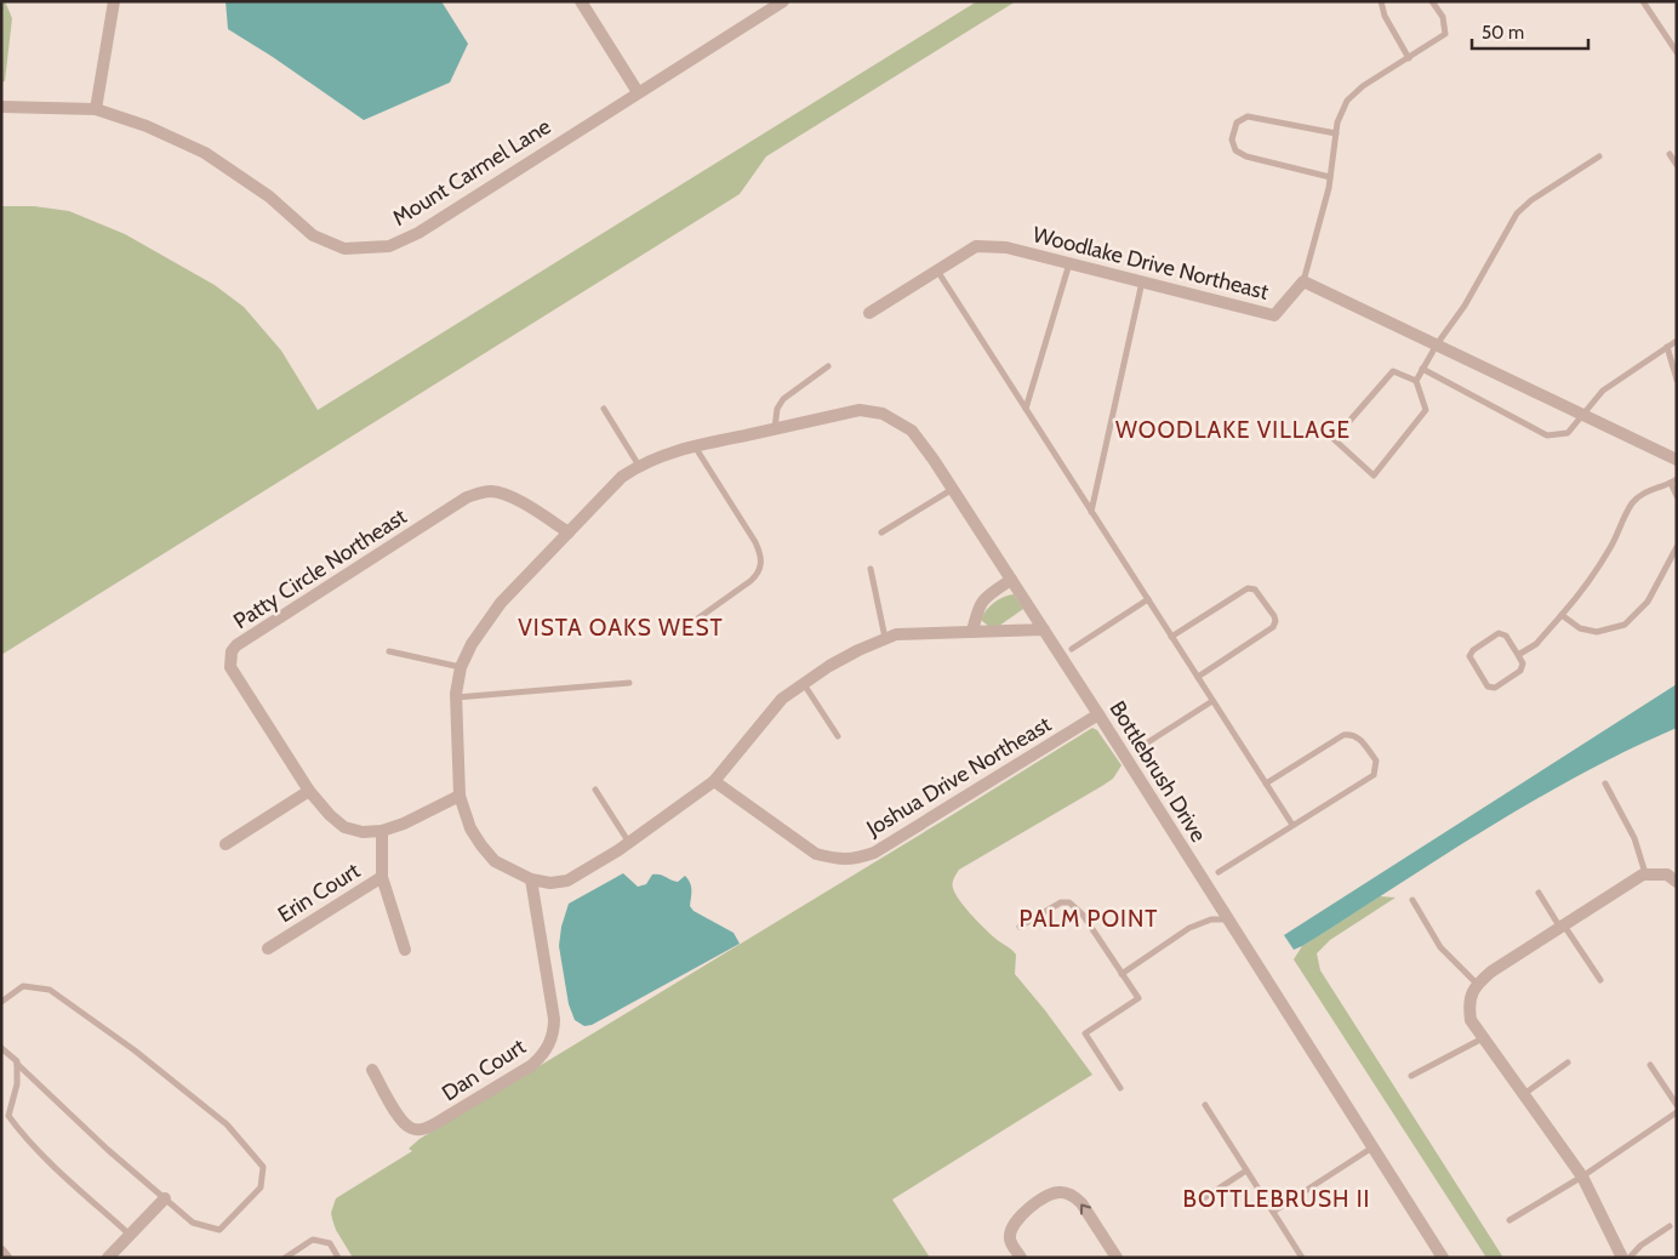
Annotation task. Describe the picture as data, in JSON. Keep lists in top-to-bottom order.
{
  "streets": {
    "street": [
      "Mount Carmel Lane",
      "Woodlake Drive Northeast",
      "Patty Circle Northeast",
      "Bottlebrush Drive",
      "Joshua Drive Northeast",
      "Erin Court",
      "Dan Court"
    ]
  },
  "crossings": [
    ["Patty Circle Northeast", "Bottlebrush Drive"],
    ["Patty Circle Northeast", "Erin Court"],
    ["Bottlebrush Drive", "Joshua Drive Northeast"],
    ["Bottlebrush Drive", "Dan Court"]
  ],
  "districts": [
    "WOODLAKE VILLAGE",
    "VISTA OAKS WEST",
    "PALM POINT",
    "BOTTLEBRUSH II"
  ],
  "scale_bar": "50 m"
}
